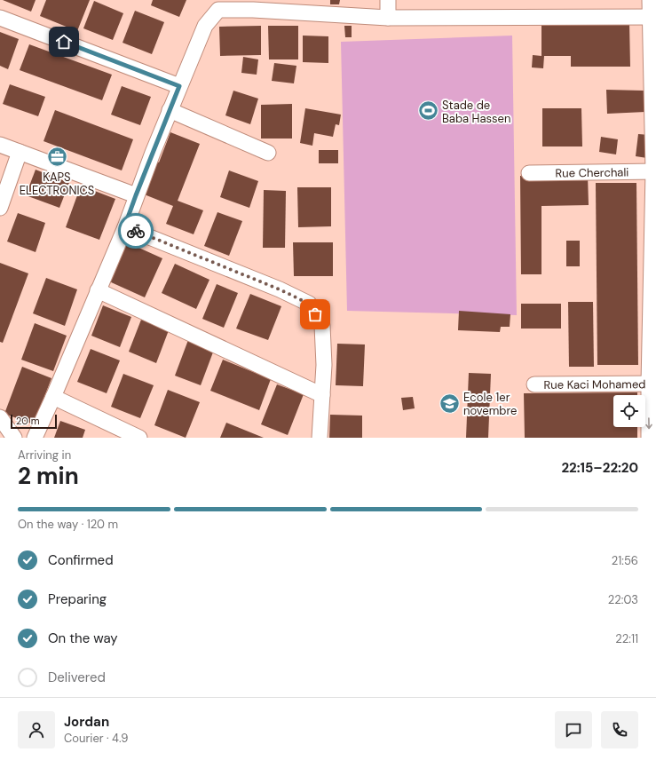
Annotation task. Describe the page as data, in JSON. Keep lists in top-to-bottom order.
{
  "streets": {
    "street": ["Rue Cherchali", "Rue Kaci Mohamed"]
  },
  "places": {
    "sports": ["Stade de Baba Hassen"],
    "office": ["KAPS ELECTRONICS"],
    "school or university": ["Ecole 1er novembre"]
  },
  "scale_bar": "20 m",
  "page": {
    "scale": "20 m",
    "heading": ["2 min", "Arriving in", "22:15–22:20"],
    "panel": ["Jordan", "Courier · 4.9"],
    "bar": "On the way · 120 m",
    "list": [
      ["Confirmed", "21:56"],
      ["Preparing", "22:03"],
      ["On the way", "22:11"],
      "Delivered"
    ]
  }
}
